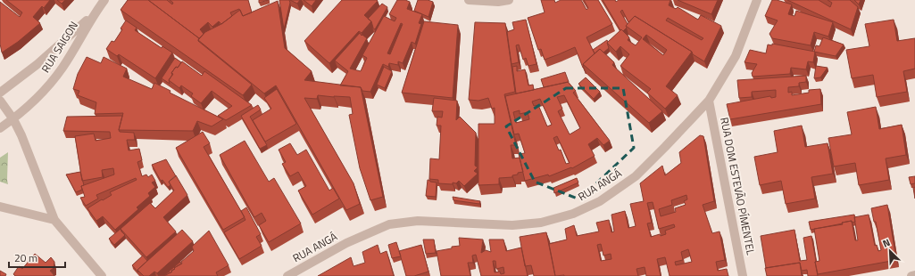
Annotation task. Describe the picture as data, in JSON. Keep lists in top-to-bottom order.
{
  "streets": {
    "street": ["RUA SAIGON", "RUA ANGÁ", "RUA DOM ESTEVÃO PÍMENTEL"]
  },
  "crossings": [
    ["RUA ANGÁ", "RUA DOM ESTEVÃO PÍMENTEL"]
  ],
  "scale_bar": "20 m",
  "north": "top left"
}
